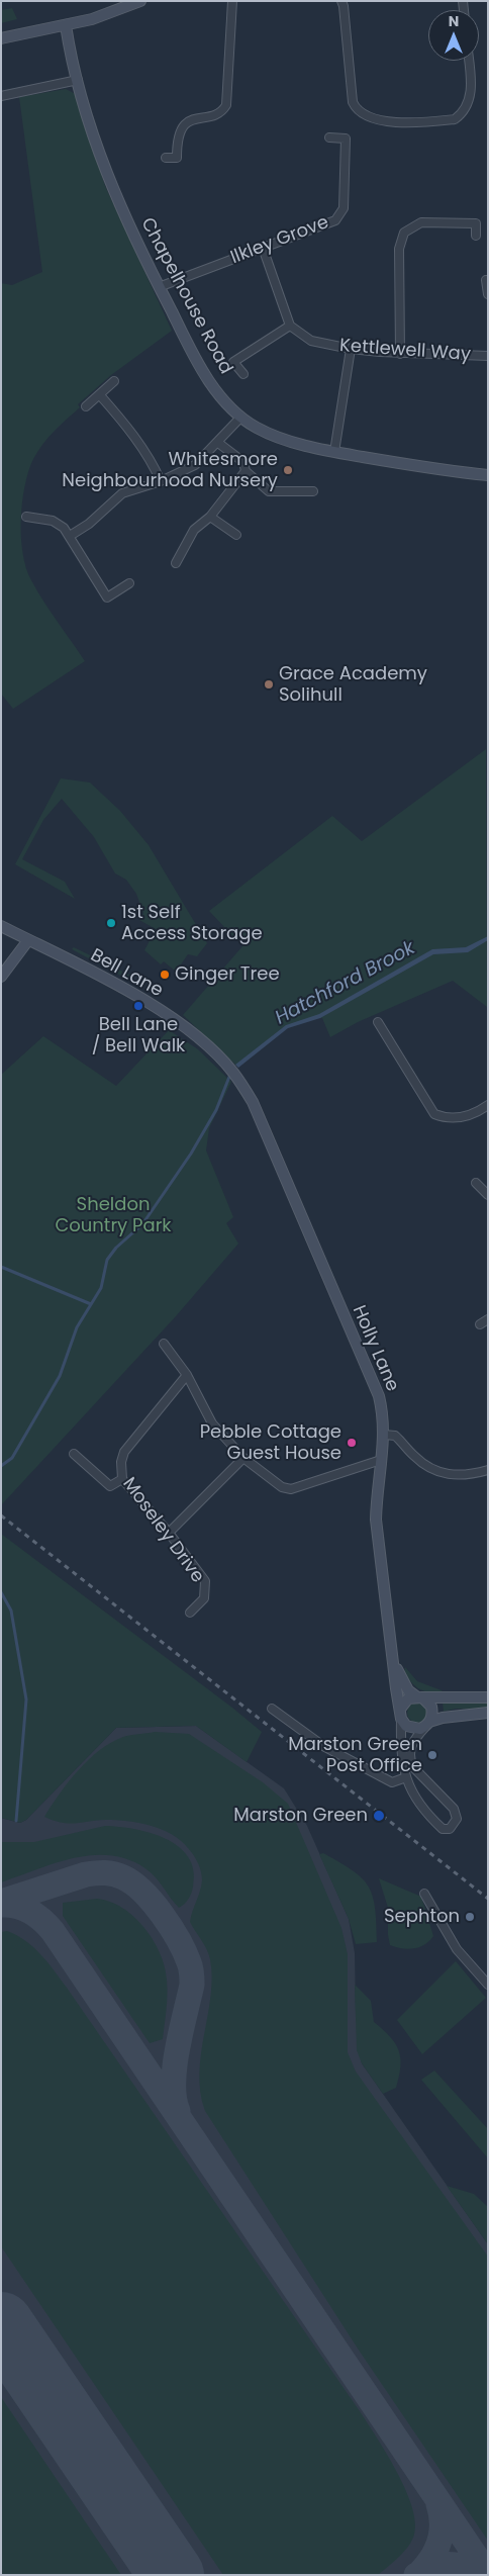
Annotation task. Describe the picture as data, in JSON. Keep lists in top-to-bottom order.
{
  "streets": {
    "street": [
      "Ilkley Grove",
      "Chapelhouse Road",
      "Kettlewell Way",
      "Bell Lane",
      "Holly Lane",
      "Moseley Drive"
    ]
  },
  "crossings": [
    ["Ilkley Grove", "Chapelhouse Road"],
    ["Bell Lane", "Holly Lane"]
  ],
  "water": ["Hatchford Brook"],
  "parks": ["Sheldon Country Park"],
  "places": [
    "Whitesmore Neighbourhood Nursery",
    "Grace Academy Solihull",
    "1st Self Access Storage",
    "Ginger Tree",
    "Bell Lane / Bell Walk",
    "Pebble Cottage Guest House",
    "Marston Green Post Office",
    "Marston Green",
    "Sephton"
  ],
  "north": "top"
}
